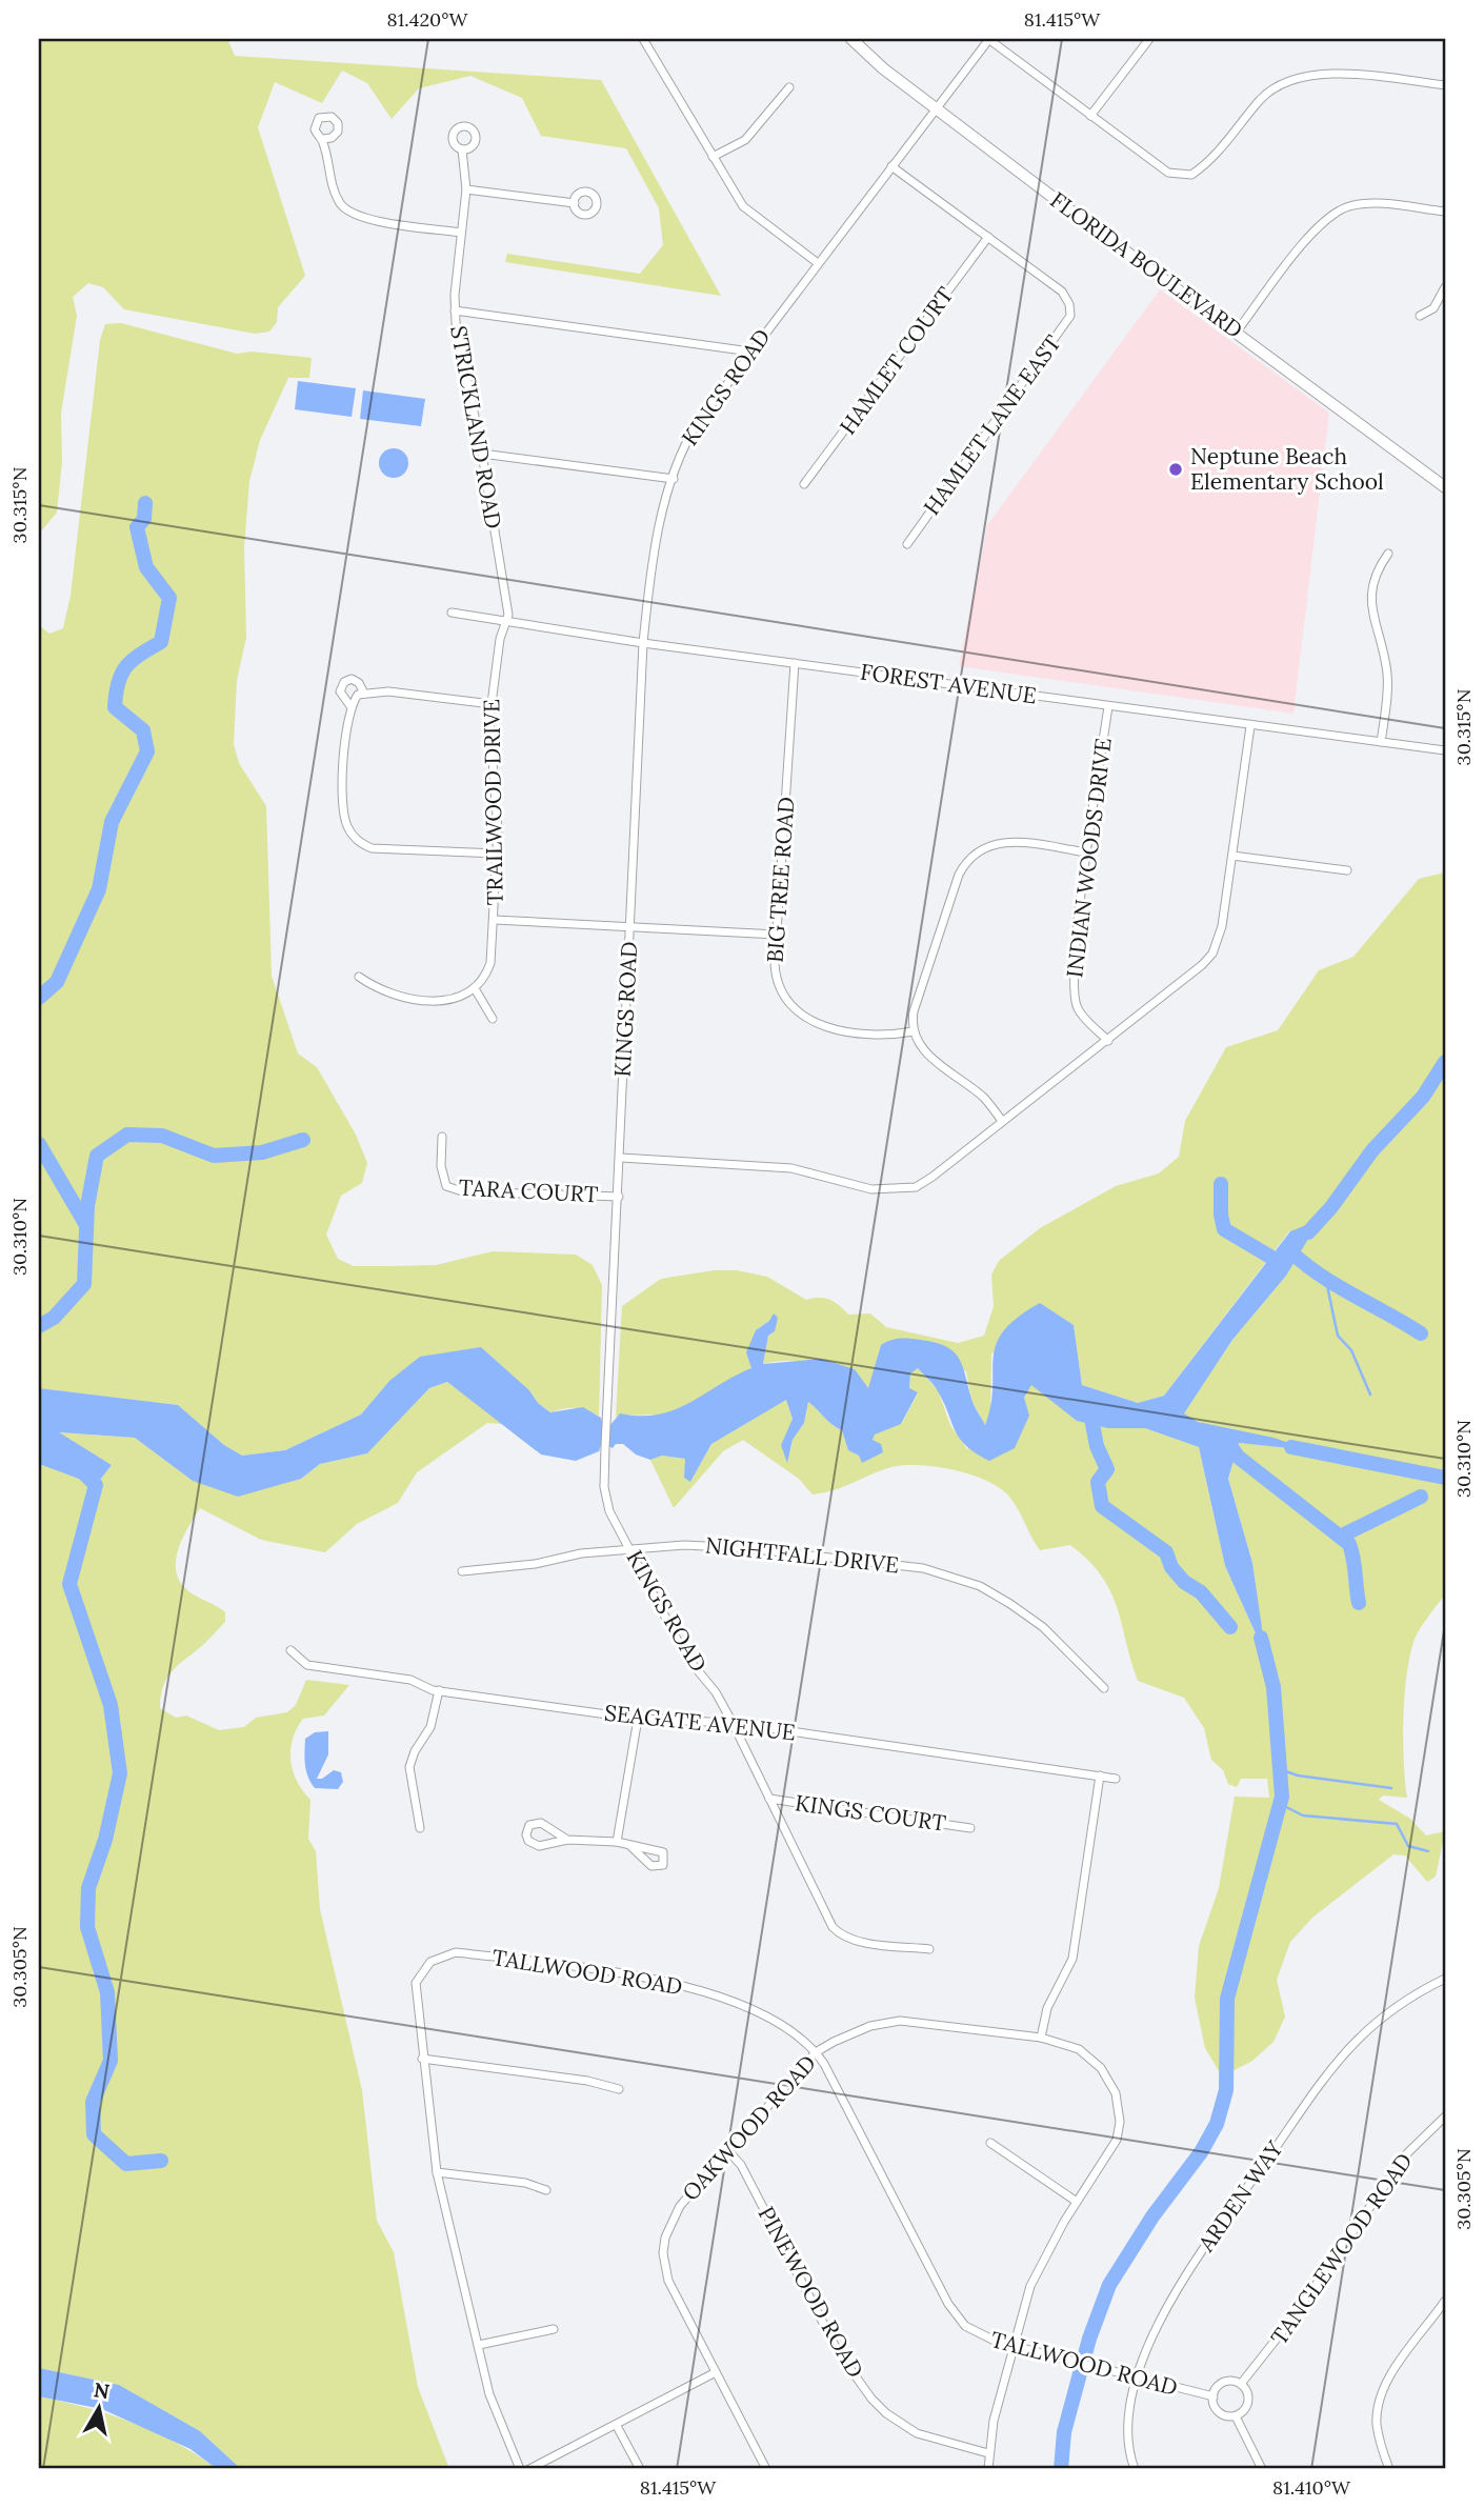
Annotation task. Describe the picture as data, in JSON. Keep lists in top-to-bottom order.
{
  "streets": {
    "street": [
      "FLORIDA BOULEVARD",
      "HAMLET COURT",
      "KINGS ROAD",
      "HAMLET LANE EAST",
      "STRICKLAND ROAD",
      "FOREST AVENUE",
      "TRAILWOOD DRIVE",
      "INDIAN WOODS DRIVE",
      "BIG TREE ROAD",
      "TARA COURT",
      "NIGHTFALL DRIVE",
      "SEAGATE AVENUE",
      "KINGS COURT",
      "TALLWOOD ROAD",
      "OAKWOOD ROAD",
      "ARDEN WAY",
      "TANGLEWOOD ROAD",
      "PINEWOOD ROAD"
    ]
  },
  "crossings": [
    ["FLORIDA BOULEVARD", "KINGS ROAD"],
    ["HAMLET COURT", "HAMLET LANE EAST"],
    ["KINGS ROAD", "STRICKLAND ROAD"],
    ["KINGS ROAD", "FOREST AVENUE"],
    ["KINGS ROAD", "TARA COURT"],
    ["KINGS ROAD", "NIGHTFALL DRIVE"],
    ["KINGS ROAD", "SEAGATE AVENUE"],
    ["KINGS ROAD", "KINGS COURT"],
    ["STRICKLAND ROAD", "FOREST AVENUE"],
    ["STRICKLAND ROAD", "TRAILWOOD DRIVE"],
    ["FOREST AVENUE", "TRAILWOOD DRIVE"],
    ["FOREST AVENUE", "INDIAN WOODS DRIVE"],
    ["FOREST AVENUE", "BIG TREE ROAD"],
    ["TALLWOOD ROAD", "OAKWOOD ROAD"],
    ["TALLWOOD ROAD", "ARDEN WAY"],
    ["TALLWOOD ROAD", "TANGLEWOOD ROAD"],
    ["OAKWOOD ROAD", "PINEWOOD ROAD"]
  ],
  "places": ["Neptune Beach Elementary School"],
  "north": "top",
  "coordinates": [
    "81.420°W",
    "81.415°W",
    "30.315°N",
    "30.310°N",
    "30.305°N",
    "81.410°W"
  ]
}
